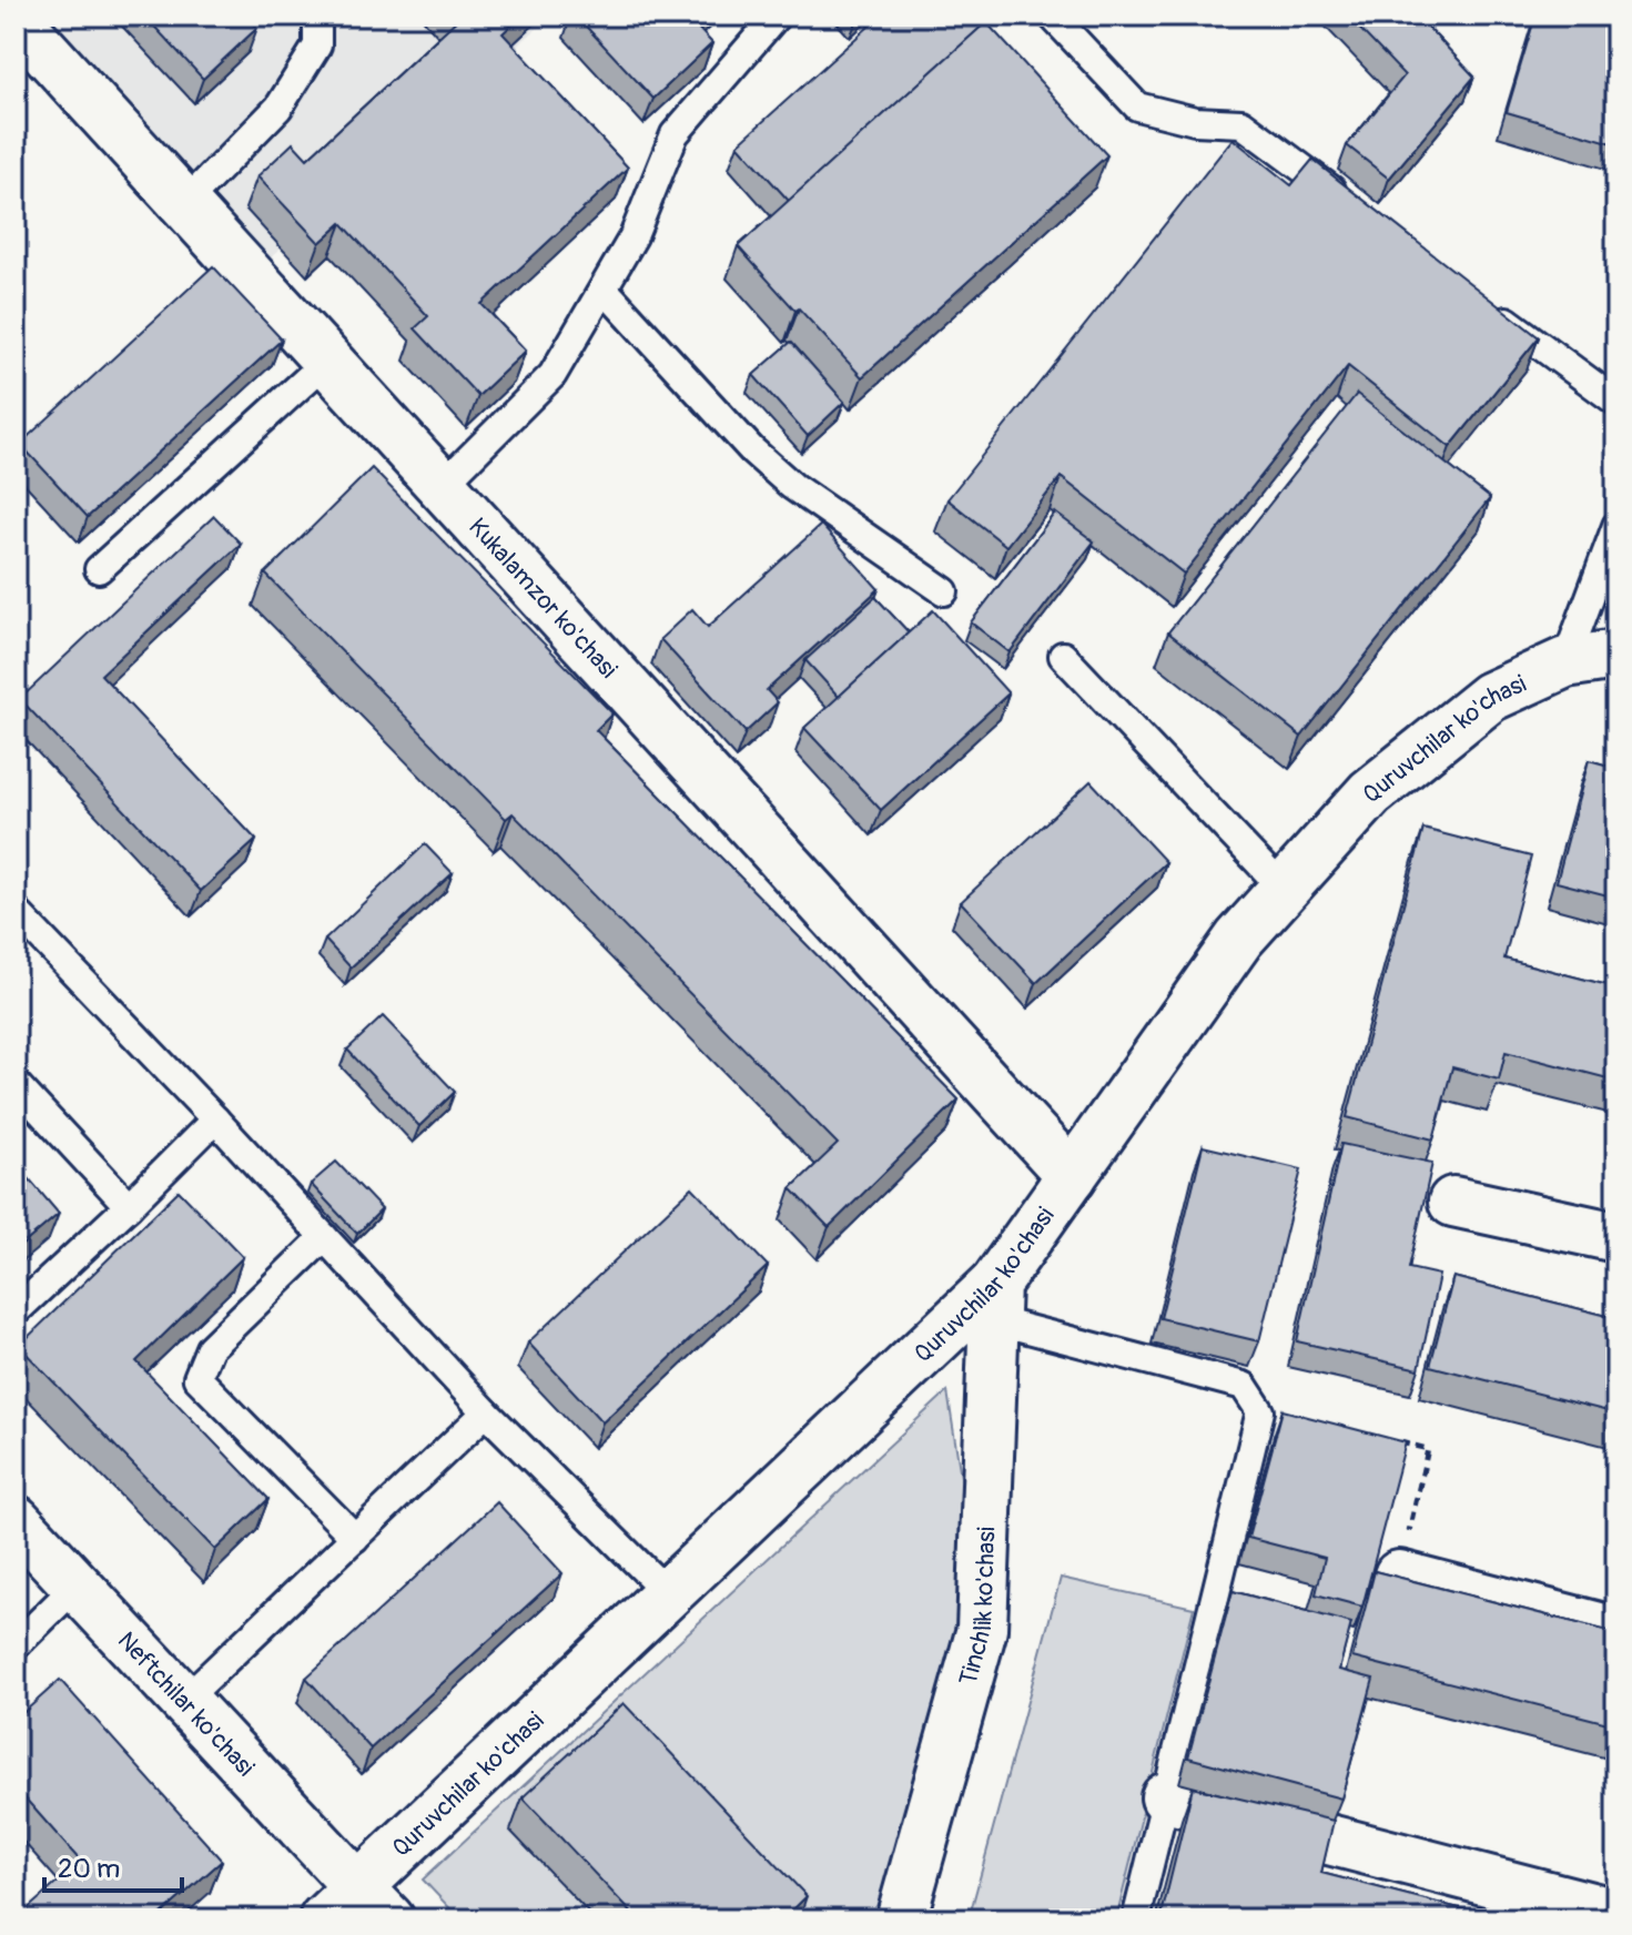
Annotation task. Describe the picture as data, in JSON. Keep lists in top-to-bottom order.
{
  "streets": {
    "street": [
      "Kukalamzor ko'chasi",
      "Quruvchilar ko'chasi",
      "Tinchlik ko'chasi",
      "Neftchilar ko'chasi"
    ]
  },
  "crossings": [
    ["Kukalamzor ko'chasi", "Quruvchilar ko'chasi"],
    ["Quruvchilar ko'chasi", "Tinchlik ko'chasi"],
    ["Quruvchilar ko'chasi", "Neftchilar ko'chasi"]
  ],
  "scale_bar": "20 m"
}
